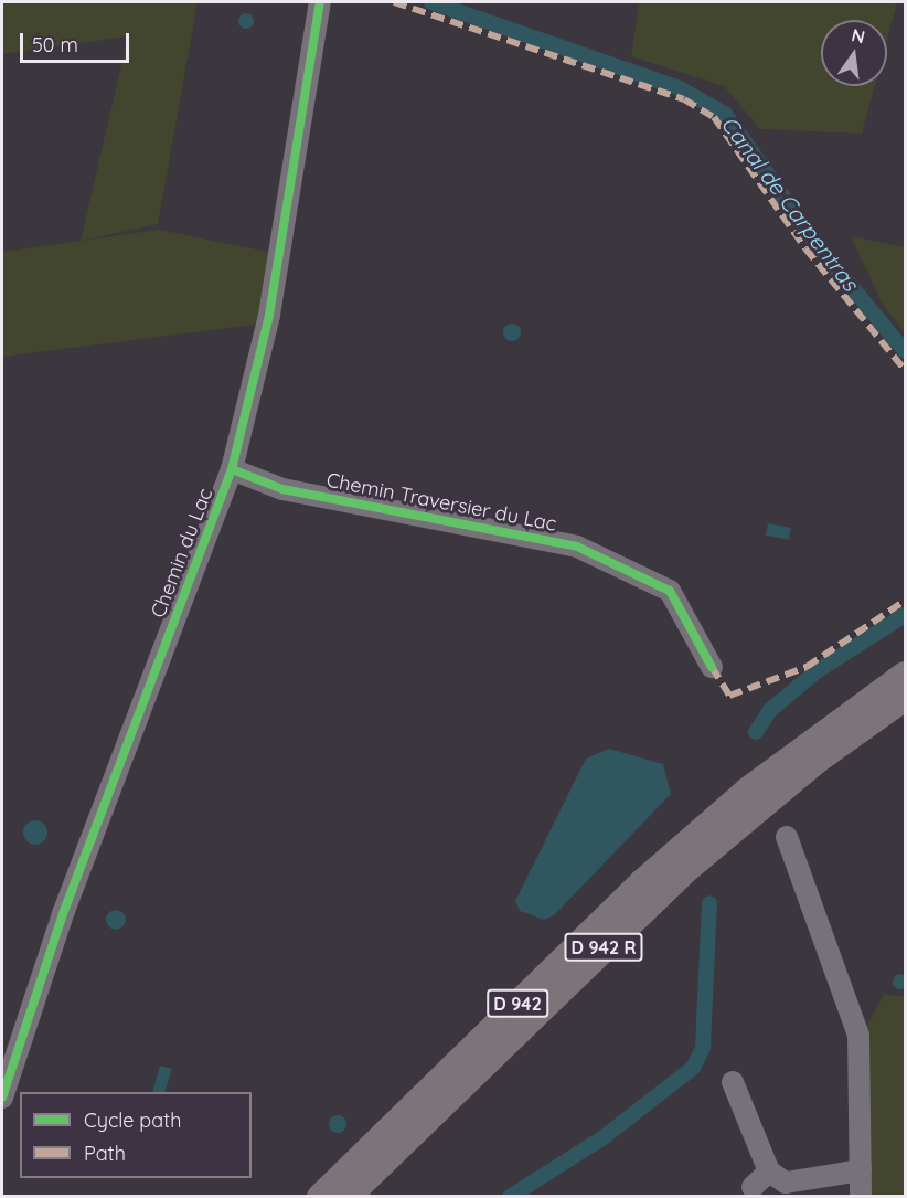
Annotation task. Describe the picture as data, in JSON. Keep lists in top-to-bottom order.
{
  "streets": {
    "main road": ["D 942 R", "D 942"],
    "street": ["Chemin Traversier du Lac", "Chemin du Lac"]
  },
  "crossings": [
    ["Chemin Traversier du Lac", "Chemin du Lac"]
  ],
  "water": ["Canal de Carpentras"],
  "legend": ["Cycle path", "Path"],
  "scale_bar": "50 m",
  "north": "top"
}
